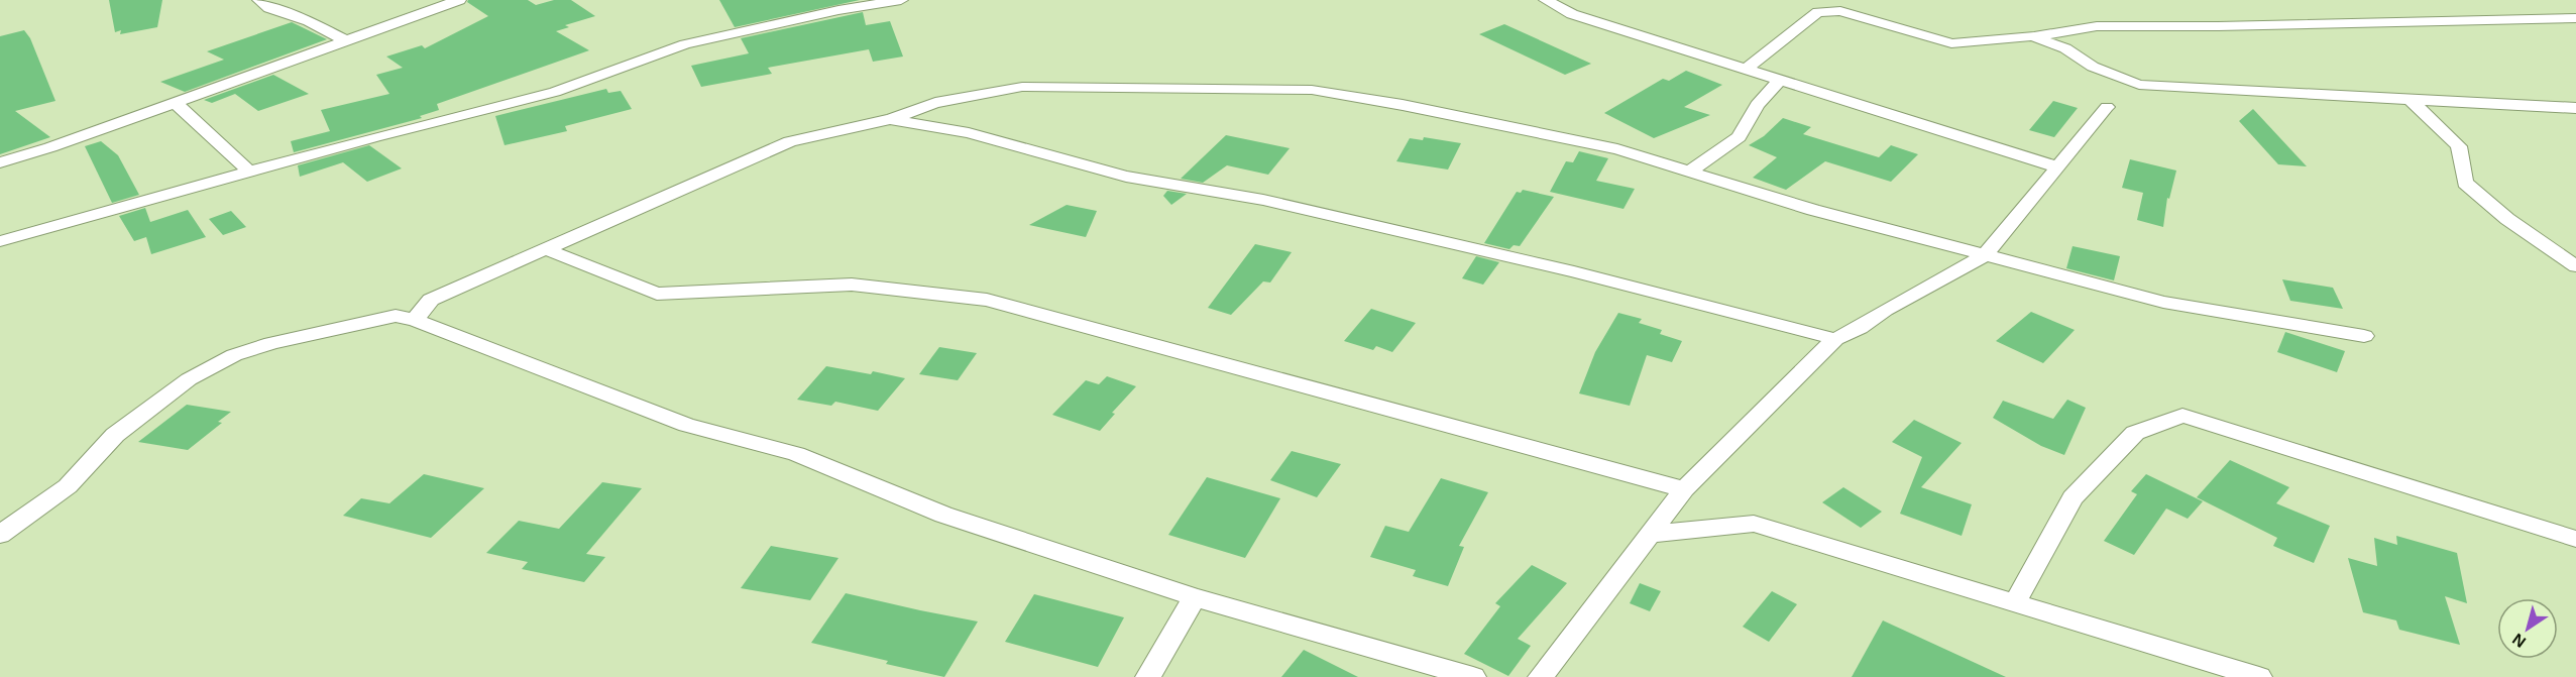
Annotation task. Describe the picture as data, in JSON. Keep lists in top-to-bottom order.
{
  "north": "bottom left"
}
